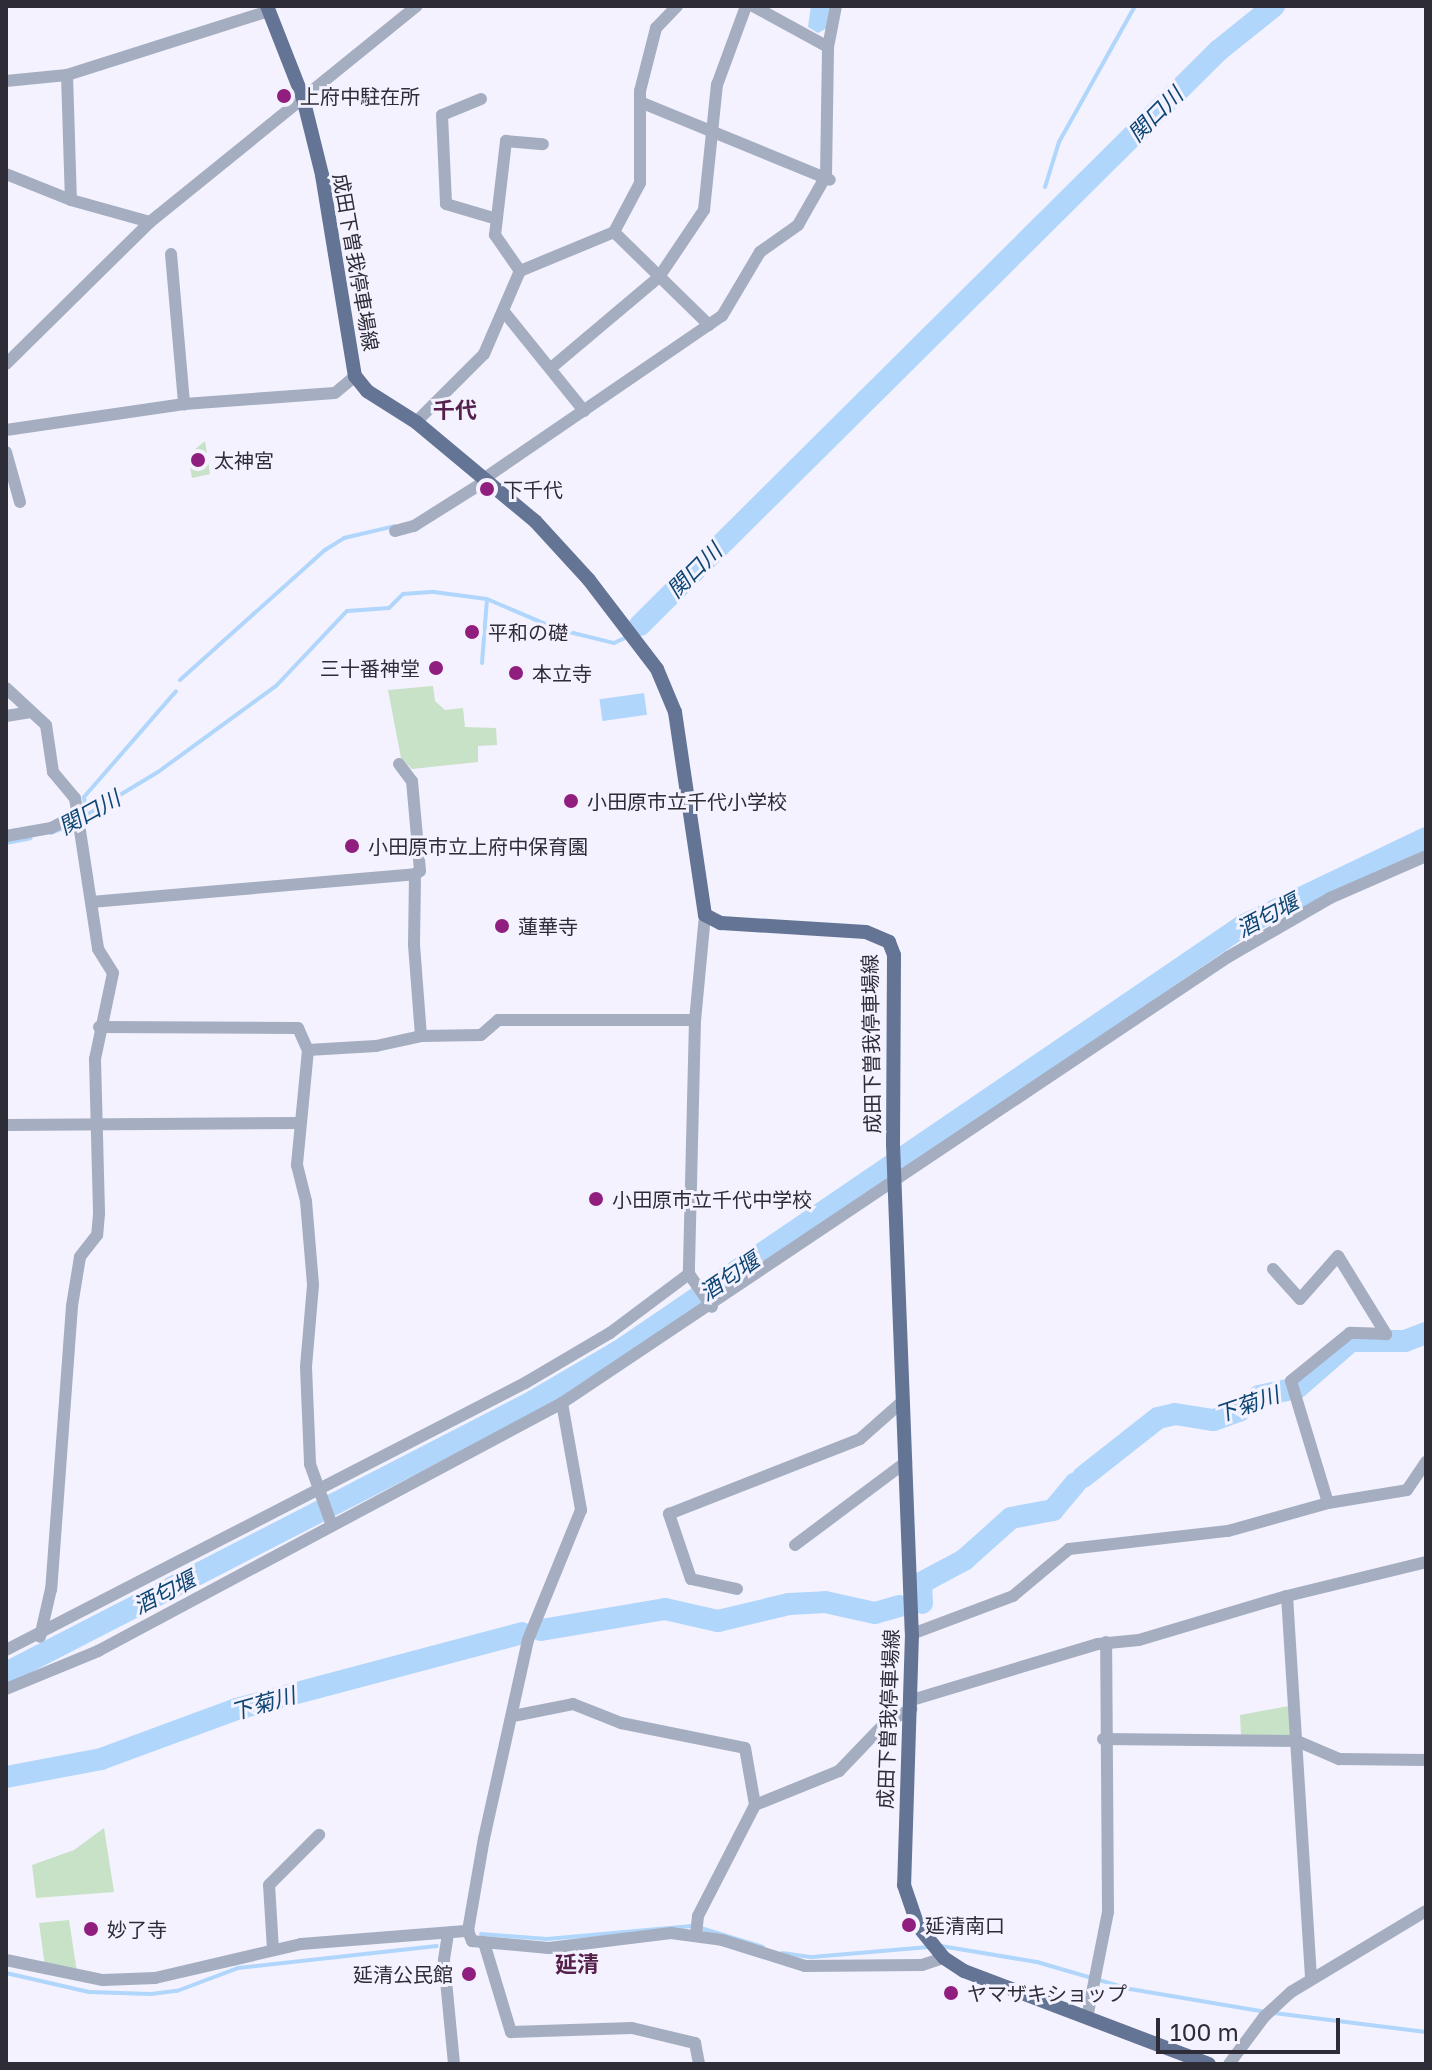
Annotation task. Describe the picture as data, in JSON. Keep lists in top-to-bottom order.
{
  "streets": {
    "main road": ["成田下曽我停車場線"]
  },
  "districts": ["千代", "延清"],
  "water": ["関口川", "酒匂堰", "下菊川"],
  "places": [
    "上府中駐在所",
    "太神宮",
    "下千代",
    "平和の礎",
    "三十番神堂",
    "本立寺",
    "小田原市立千代小学校",
    "小田原市立上府中保育園",
    "蓮華寺",
    "小田原市立千代中学校",
    "延清南口",
    "妙了寺",
    "延清公民館",
    "ヤマザキショップ"
  ],
  "scale_bar": "100 m"
}
